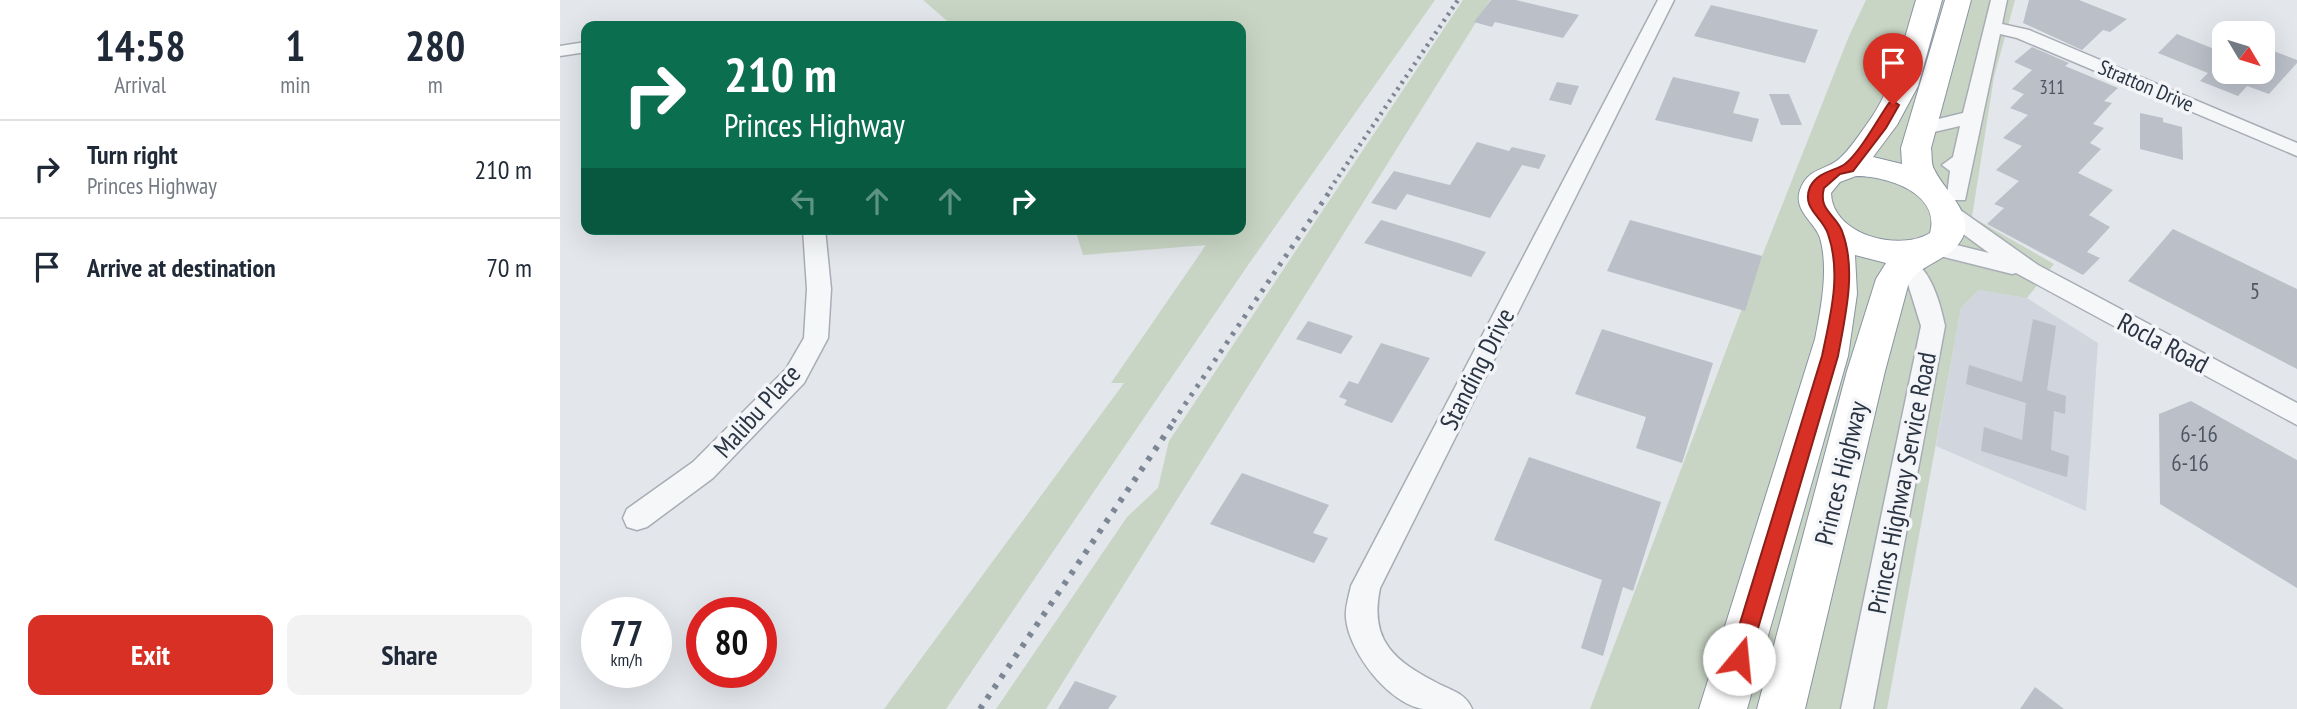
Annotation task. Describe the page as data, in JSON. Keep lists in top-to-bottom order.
{
  "streets": {
    "highway": ["Princes Highway"],
    "street": [
      "Stratton Drive",
      "Rocla Road",
      "Standing Drive",
      "Malibu Place",
      "Princes Highway Service Road"
    ]
  },
  "crossings": [
    ["Rocla Road", "Princes Highway"],
    ["Rocla Road", "Princes Highway Service Road"],
    ["Princes Highway", "Princes Highway Service Road"]
  ],
  "house_numbers": [
    "311",
    "5",
    "6-16",
    "6-16"
  ],
  "north": "bottom right",
  "page": {
    "eta": [
      "14:58",
      "Arrival",
      "1",
      "min",
      "280",
      "m"
    ],
    "turn": ["210 m", "Princes Highway"],
    "list": [
      {
        "name": "Turn right",
        "note": "Princes Highway",
        "value": "210 m"
      },
      {
        "name": "Arrive at destination",
        "value": "70 m"
      }
    ],
    "speed": "77 km/h",
    "limit": "80",
    "buttons": ["Exit", "Share"]
  }
}
